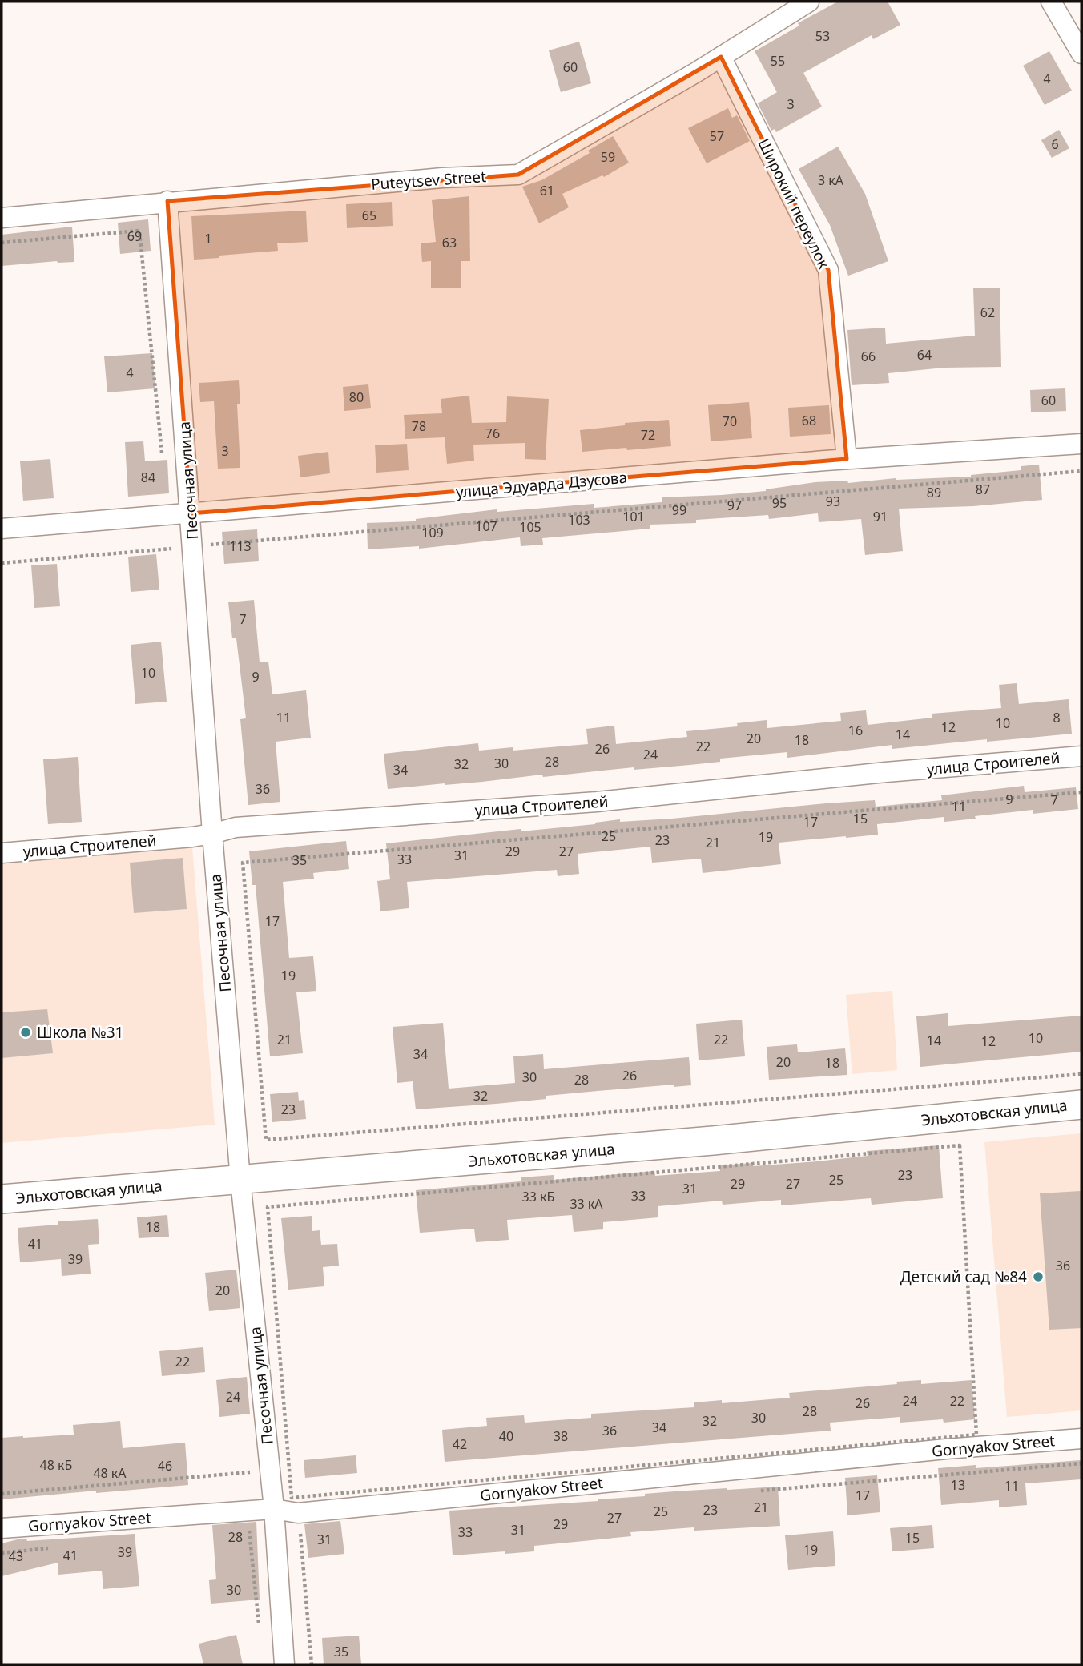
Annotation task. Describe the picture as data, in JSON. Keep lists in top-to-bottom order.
{
  "streets": {
    "street": [
      "Puteytsev Street",
      "Широкий переулок",
      "Песочная улица",
      "улица Эдуарда Дзусова",
      "улица Строителей",
      "Эльхотовская улица",
      "Gornyakov Street"
    ]
  },
  "crossings": [
    ["Puteytsev Street", "Широкий переулок"],
    ["Puteytsev Street", "Песочная улица"],
    ["Широкий переулок", "улица Эдуарда Дзусова"],
    ["Песочная улица", "улица Эдуарда Дзусова"],
    ["Песочная улица", "улица Строителей"],
    ["Песочная улица", "Эльхотовская улица"],
    ["Песочная улица", "Gornyakov Street"]
  ],
  "places": ["Школа №31", "Детский сад №84"],
  "house_numbers": [
    "53",
    "55",
    "60",
    "4",
    "3",
    "57",
    "6",
    "59",
    "3 кА",
    "61",
    "65",
    "69",
    "1",
    "63",
    "62",
    "64",
    "66",
    "4",
    "80",
    "60",
    "68",
    "70",
    "78",
    "76",
    "72",
    "3",
    "84",
    "87",
    "89",
    "93",
    "95",
    "97",
    "99",
    "101",
    "91",
    "103",
    "107",
    "105",
    "109",
    "113",
    "7",
    "10",
    "9",
    "11",
    "8",
    "10",
    "12",
    "16",
    "14",
    "20",
    "18",
    "22",
    "26",
    "24",
    "28",
    "30",
    "32",
    "34",
    "36",
    "9",
    "7",
    "11",
    "15",
    "17",
    "25",
    "19",
    "23",
    "21",
    "29",
    "27",
    "31",
    "33",
    "35",
    "17",
    "19",
    "10",
    "21",
    "22",
    "14",
    "12",
    "34",
    "20",
    "18",
    "26",
    "30",
    "28",
    "32",
    "23",
    "23",
    "25",
    "29",
    "27",
    "31",
    "33",
    "33 кБ",
    "33 кА",
    "18",
    "41",
    "39",
    "36",
    "20",
    "22",
    "24",
    "24",
    "22",
    "26",
    "28",
    "30",
    "32",
    "34",
    "36",
    "40",
    "38",
    "42",
    "48 кБ",
    "46",
    "48 кА",
    "13",
    "11",
    "17",
    "21",
    "23",
    "25",
    "27",
    "29",
    "31",
    "33",
    "28",
    "15",
    "31",
    "19",
    "39",
    "41",
    "43",
    "30",
    "35"
  ]
}
